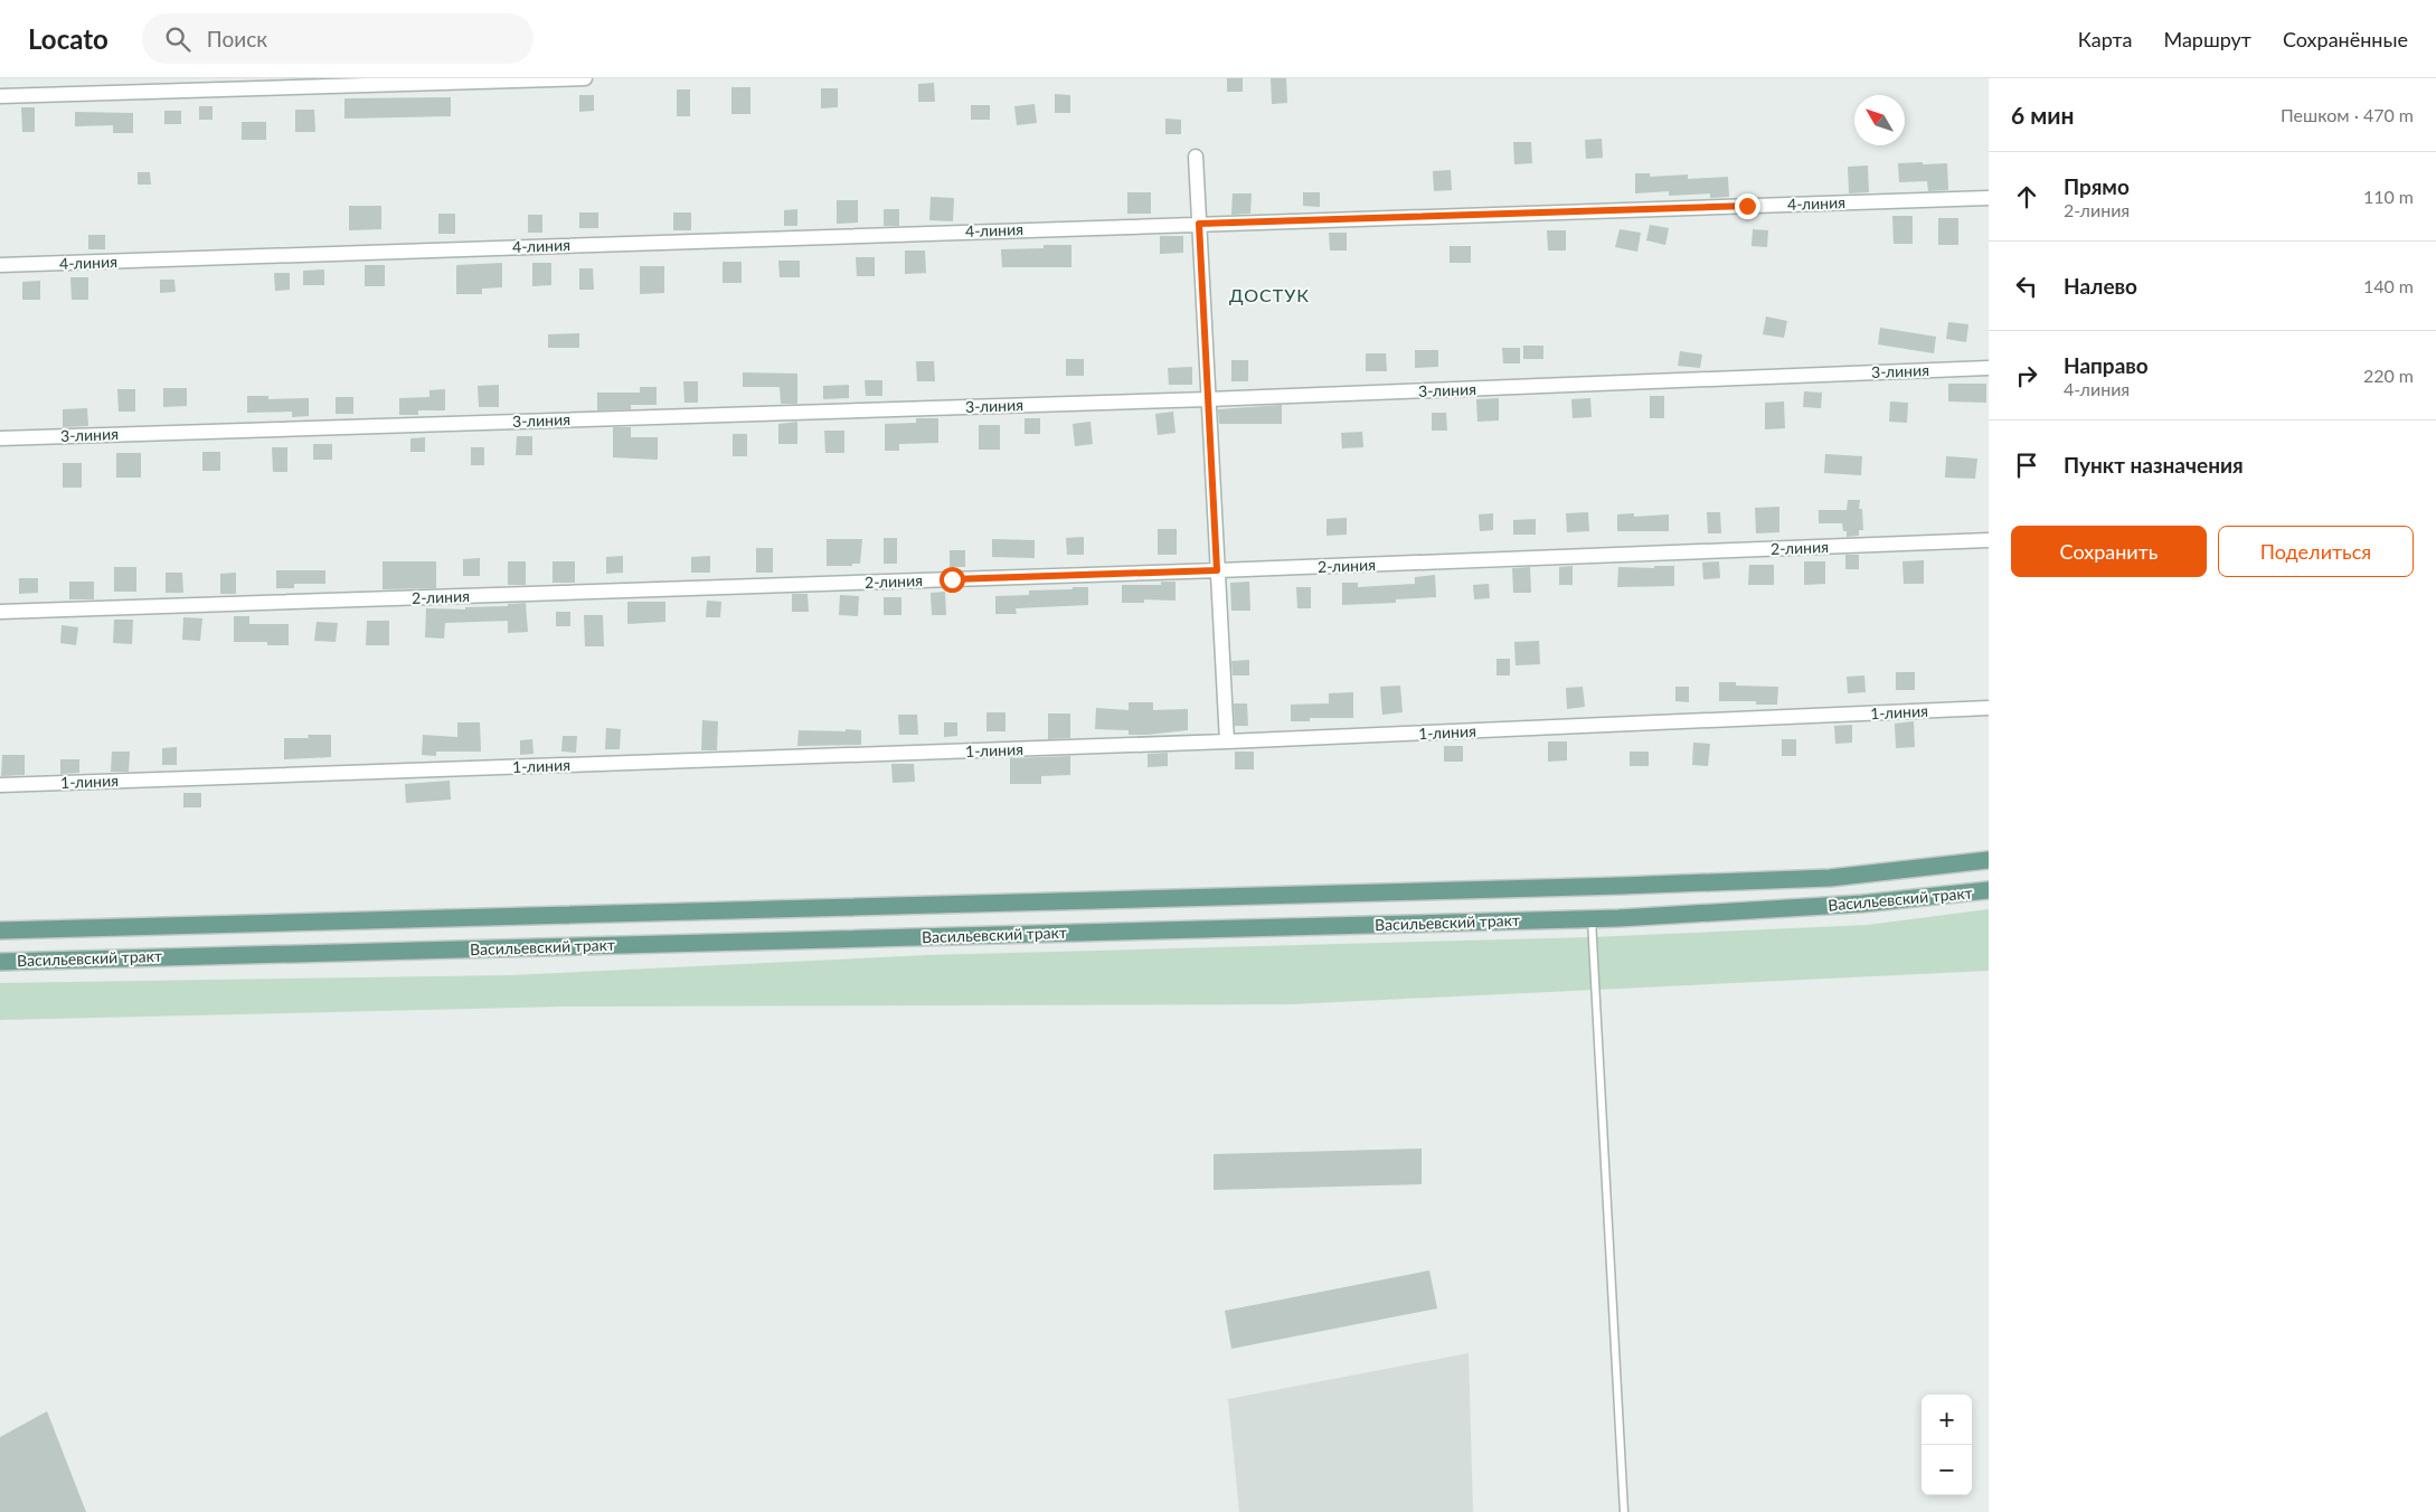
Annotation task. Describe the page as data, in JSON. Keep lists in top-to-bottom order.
{
  "streets": {
    "main road": ["Васильевский тракт"],
    "street": [
      "4-линия",
      "3-линия",
      "2-линия",
      "1-линия"
    ]
  },
  "districts": ["ДОСТУК"],
  "north": "top left",
  "page": {
    "header": "Locato",
    "search": "Поиск",
    "nav": ["Карта", "Маршрут", "Сохранённые"],
    "heading": ["6 мин", "Пешком · 470 m"],
    "list": [
      ["Прямо", "2-линия", "110 m"],
      ["Налево", "140 m"],
      ["Направо", "4-линия", "220 m"],
      "Пункт назначения"
    ],
    "buttons": ["Сохранить", "Поделиться"],
    "map_buttons": ["+", "−"]
  }
}
